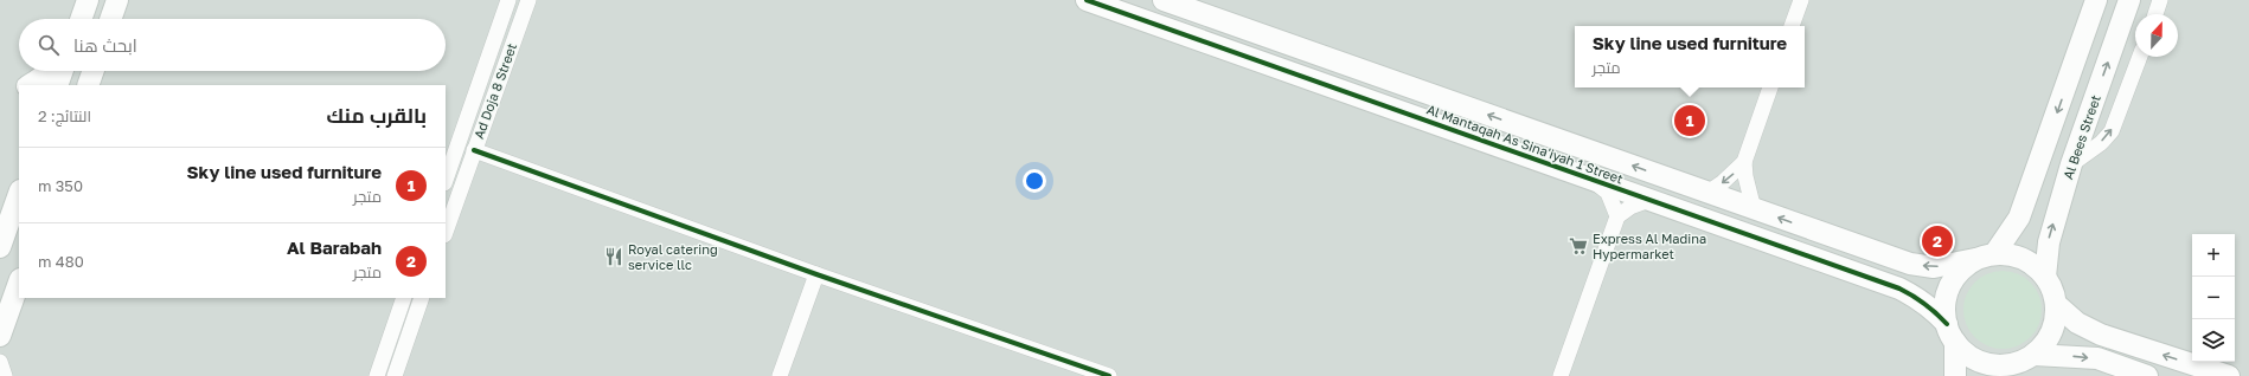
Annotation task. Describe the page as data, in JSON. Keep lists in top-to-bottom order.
{
  "streets": {
    "street": ["Ad Doja 8 Street", "Al Bees Street", "Al Mantaqah As Sina'iyah 1 Street"]
  },
  "crossings": [
    ["Al Bees Street", "Al Mantaqah As Sina'iyah 1 Street"]
  ],
  "places": {
    "supermarket": ["Express Al Madina Hypermarket"],
    "restaurant": ["Royal catering service llc"]
  },
  "north": "top",
  "page": {
    "search": "ابحث هنا",
    "popup": ["Sky line used furniture", "متجر"],
    "heading": ["بالقرب منك", "النتائج: 2"],
    "pins": ["1", "2"],
    "list": [
      {
        "mark": "1",
        "name": "Sky line used furniture",
        "note": "متجر",
        "value": "350 m"
      },
      {
        "mark": "2",
        "name": "Al Barabah",
        "note": "متجر",
        "value": "480 m"
      }
    ],
    "map_buttons": ["+", "−"]
  }
}
